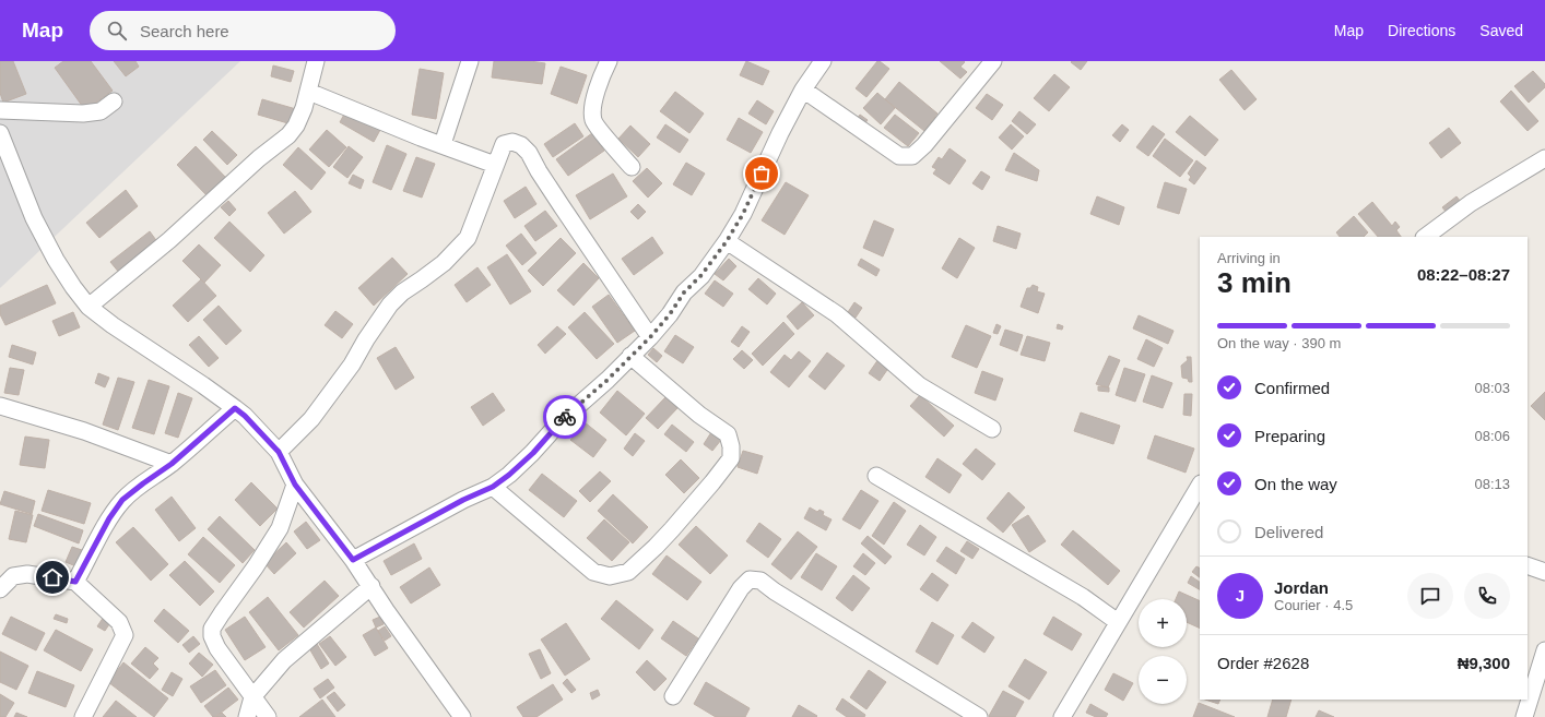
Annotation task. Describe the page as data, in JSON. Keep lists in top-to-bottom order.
{
  "page": {
    "header": "Map",
    "search": "Search here",
    "nav": ["Map", "Directions", "Saved"],
    "heading": ["3 min", "Arriving in", "08:22–08:27"],
    "panel": [
      "Jordan",
      "Courier · 4.5",
      "Order #2628",
      "₦9,300"
    ],
    "bar": "On the way · 390 m",
    "list": [
      ["Confirmed", "08:03"],
      ["Preparing", "08:06"],
      ["On the way", "08:13"],
      "Delivered"
    ],
    "round": "J",
    "map_buttons": ["+", "−"]
  }
}
